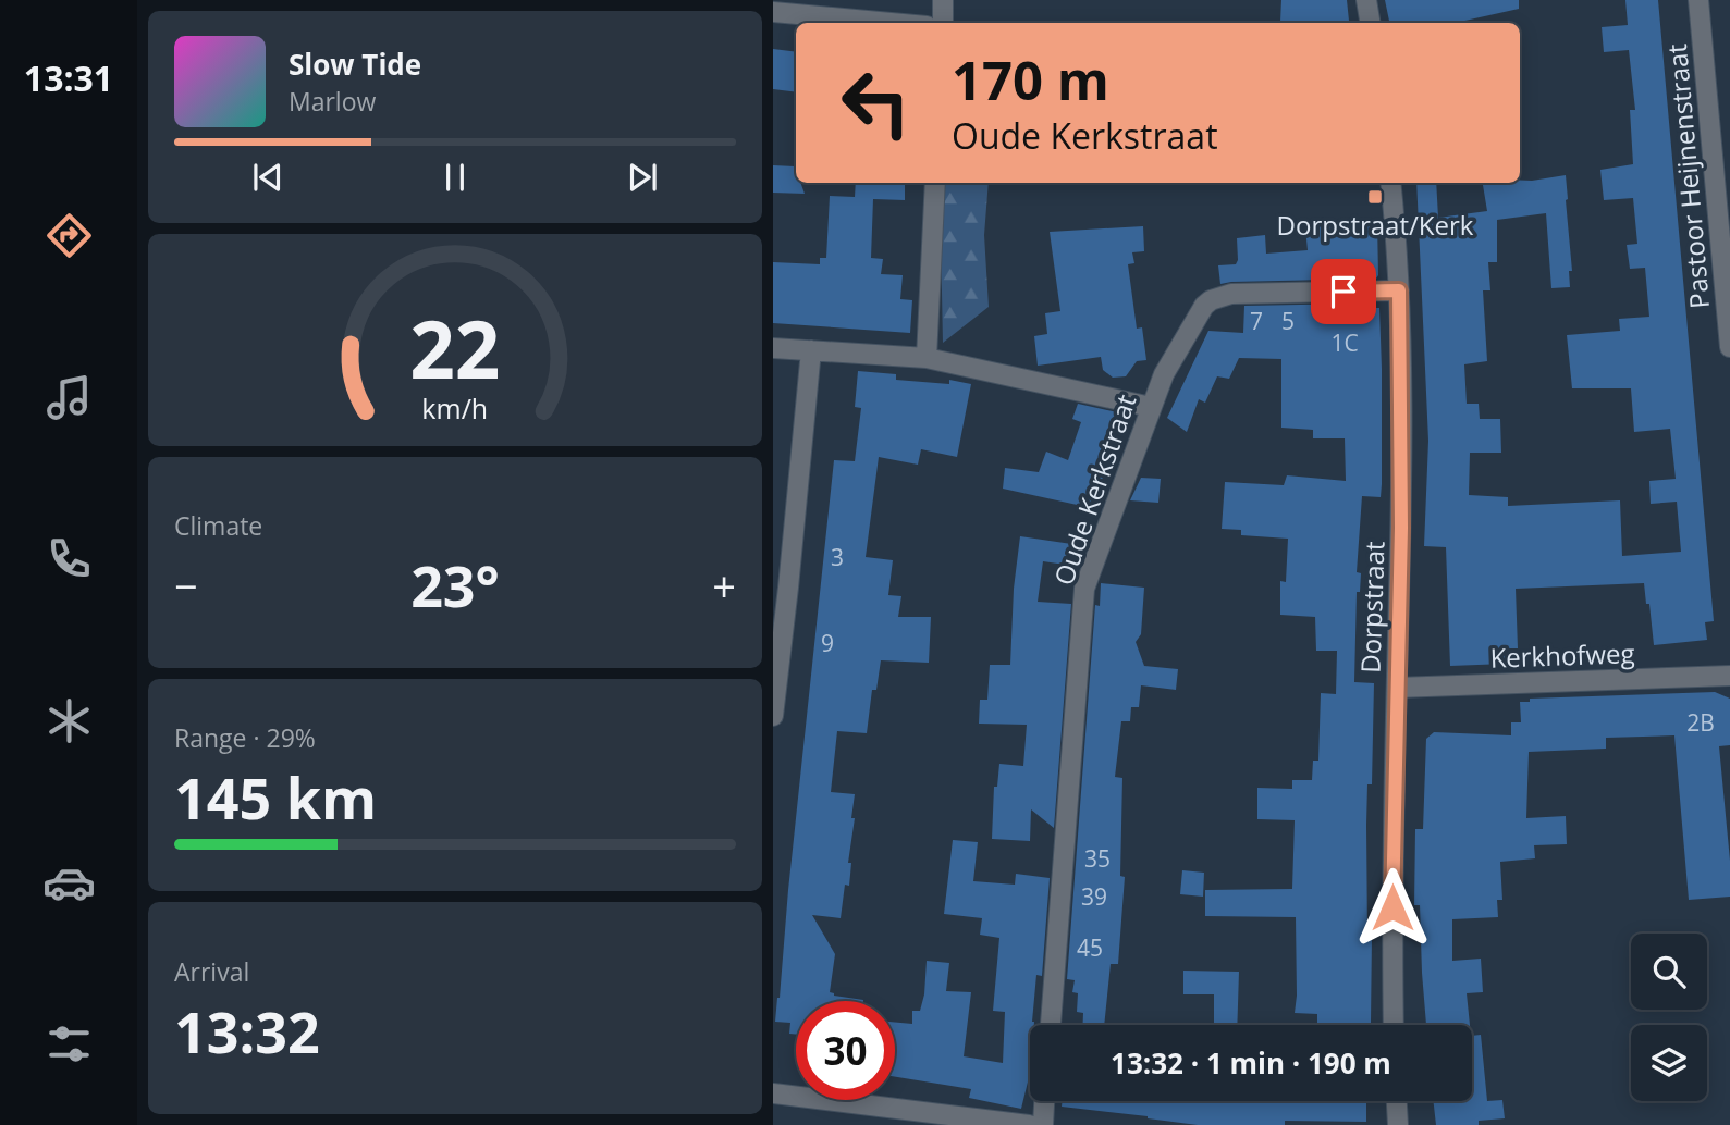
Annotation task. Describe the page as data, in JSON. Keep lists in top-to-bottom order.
{
  "streets": {
    "street": [
      "Pastoor Heijnenstraat",
      "Oude Kerkstraat",
      "Dorpstraat",
      "Kerkhofweg"
    ]
  },
  "crossings": [
    ["Oude Kerkstraat", "Dorpstraat"],
    ["Dorpstraat", "Kerkhofweg"]
  ],
  "places": {
    "transit": ["Dorpstraat/Kerk"]
  },
  "house_numbers": [
    "7",
    "5",
    "1C",
    "3",
    "9",
    "2B",
    "35",
    "39",
    "45"
  ],
  "page": {
    "tabs": "13:31",
    "turn": ["170 m", "Oude Kerkstraat"],
    "song": ["Slow Tide", "Marlow"],
    "tile": [
      "Climate",
      ["Range · 29%", "145 km"],
      ["Arrival", "13:32"]
    ],
    "heat": ["−", "23°", "+"],
    "limit": "30",
    "trip": "13:32 · 1 min · 190 m",
    "gauge": ["22", "km/h"]
  }
}
